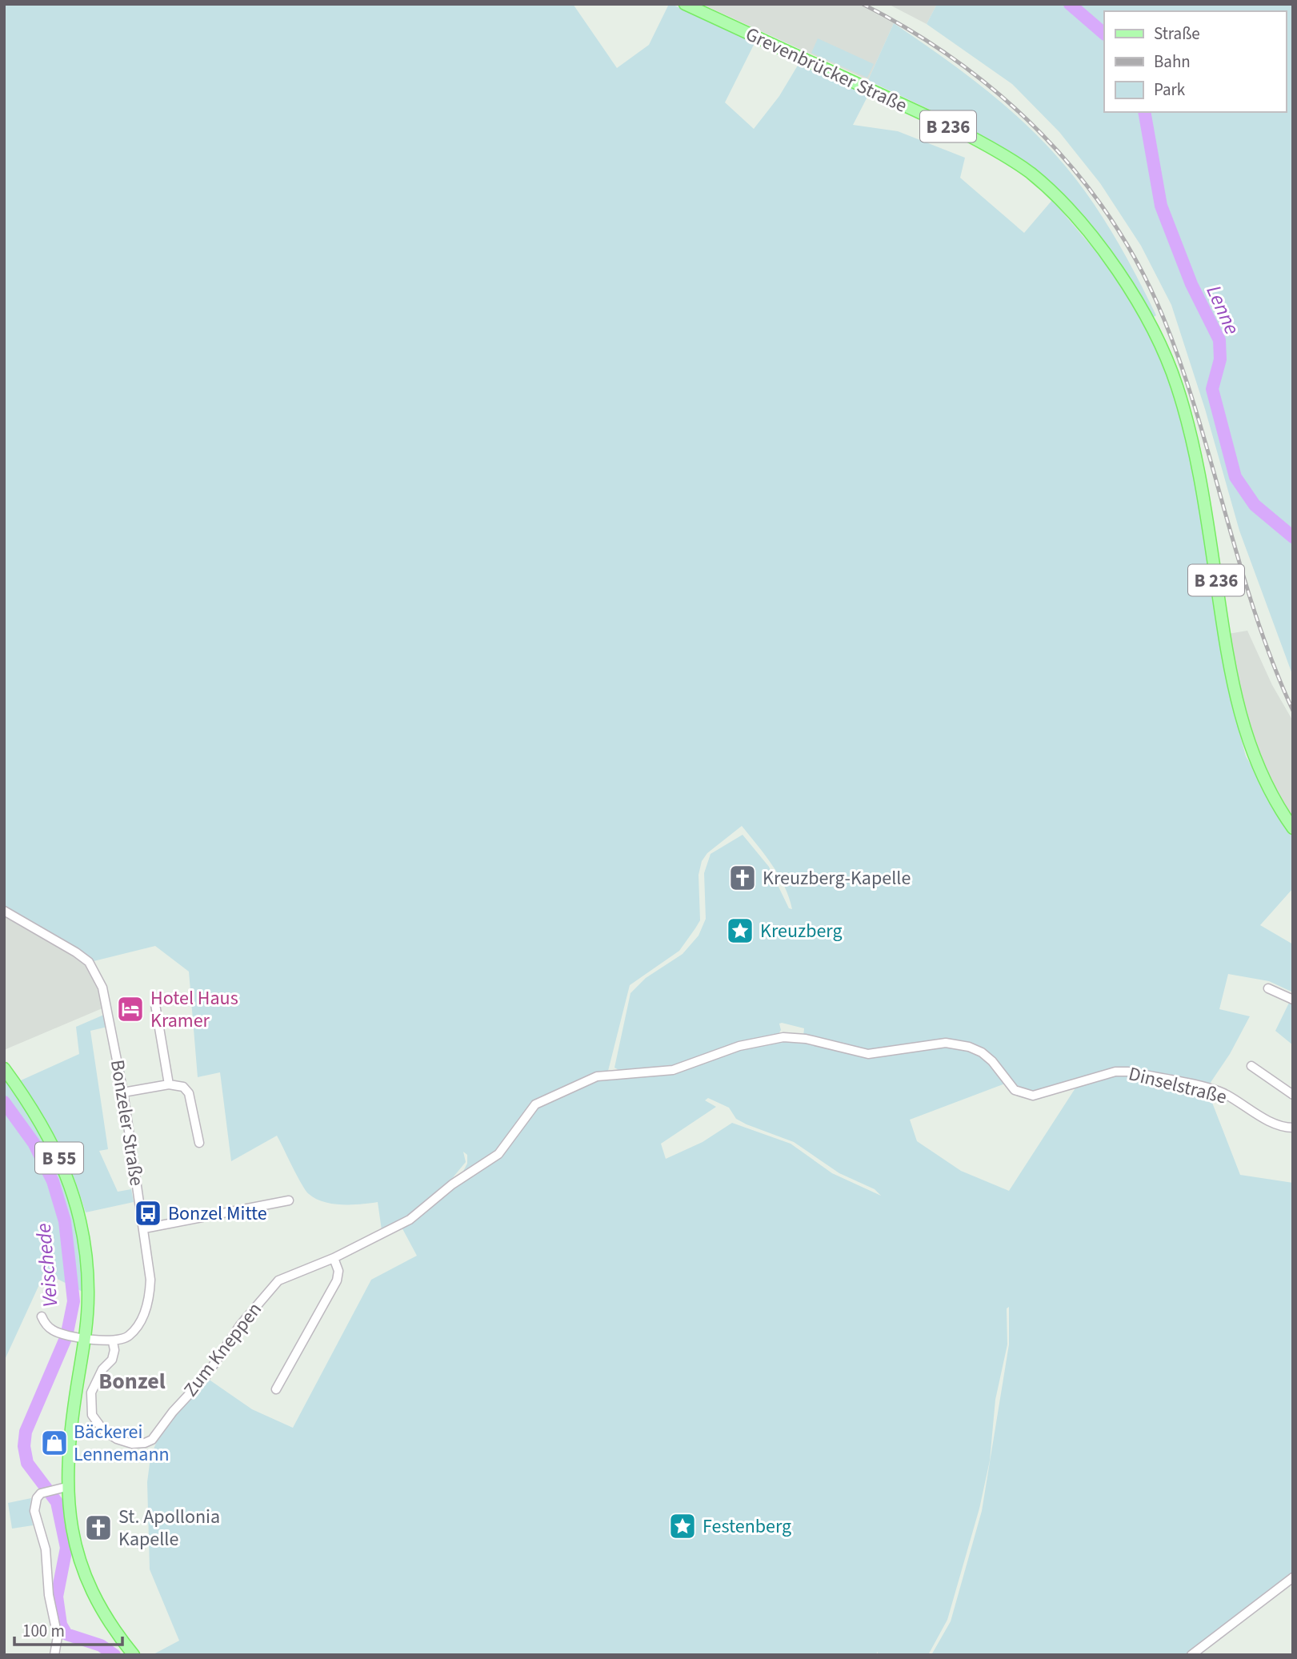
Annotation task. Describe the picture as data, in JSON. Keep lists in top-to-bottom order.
{
  "streets": {
    "main road": ["Grevenbrücker Straße", "B 236", "B 55"],
    "street": ["Dinselstraße", "Bonzeler Straße", "Zum Kneppen"]
  },
  "crossings": [
    ["Dinselstraße", "Zum Kneppen"],
    ["Bonzeler Straße", "Zum Kneppen"]
  ],
  "districts": ["Bonzel"],
  "water": ["Lenne", "Veischede"],
  "places": {
    "church": ["Kreuzberg-Kapelle", "St. Apollonia Kapelle"],
    "place": ["Kreuzberg", "Festenberg"],
    "hotel": ["Hotel Haus Kramer"],
    "bus stop": ["Bonzel Mitte"],
    "shop": ["Bäckerei Lennemann"]
  },
  "legend": ["Straße", "Bahn", "Park"],
  "scale_bar": "100 m"
}
